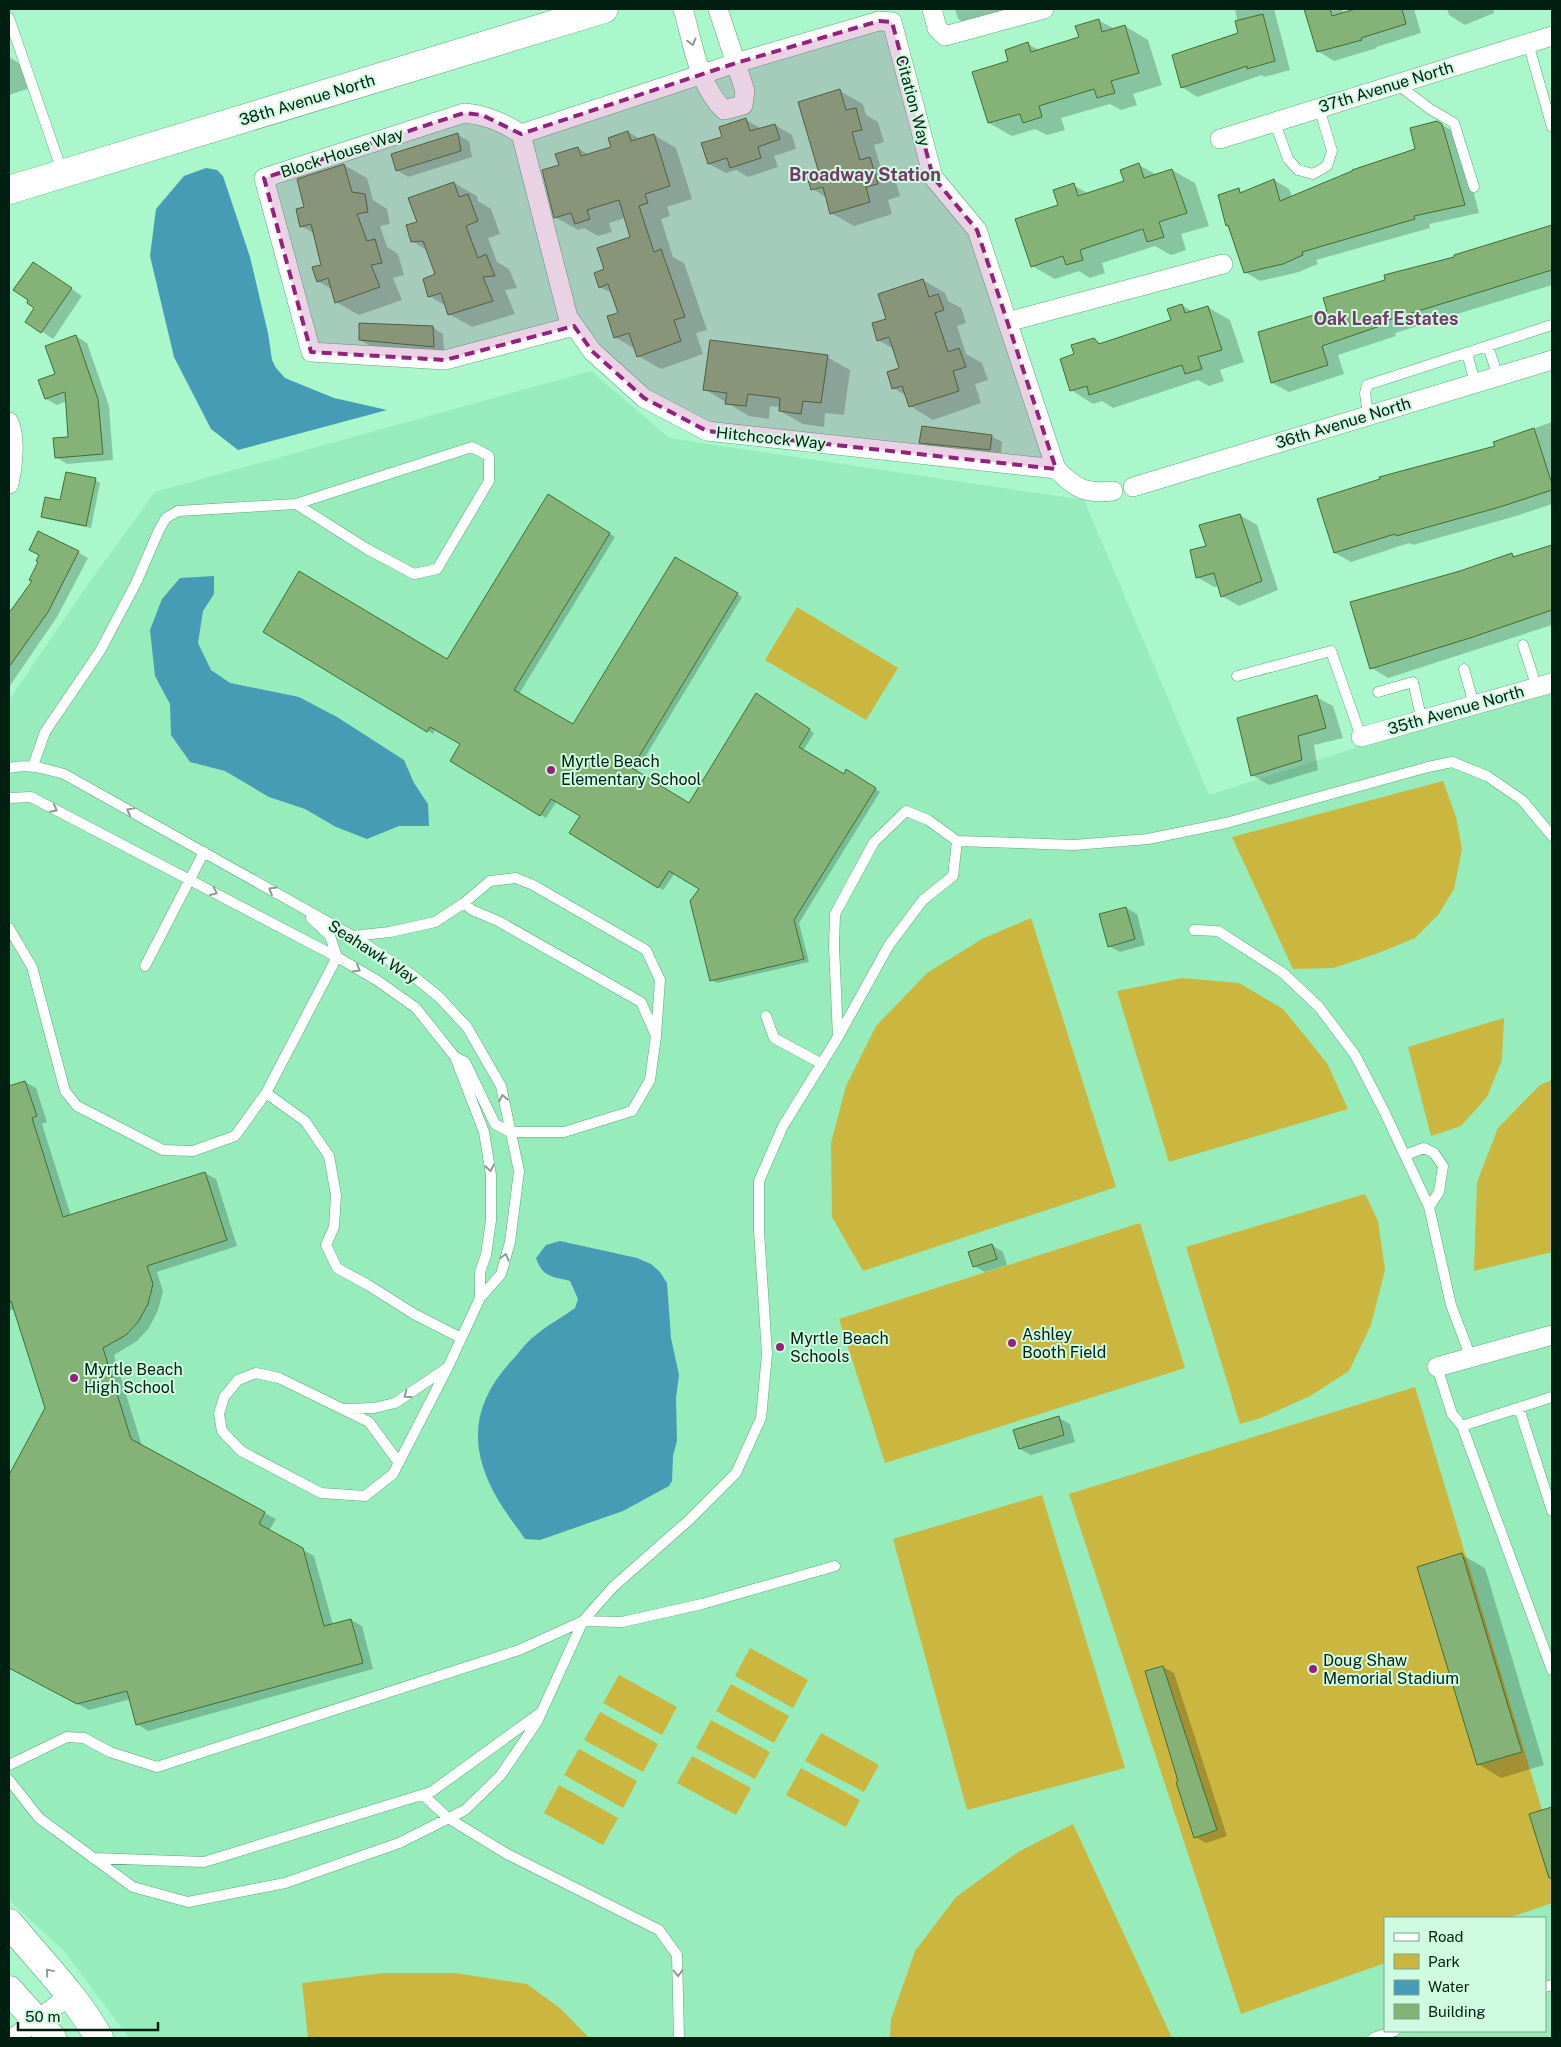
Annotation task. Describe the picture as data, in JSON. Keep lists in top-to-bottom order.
{
  "streets": {
    "main road": ["38th Avenue North"],
    "street": [
      "37th Avenue North",
      "Citation Way",
      "Block House Way",
      "36th Avenue North",
      "Hitchcock Way",
      "35th Avenue North"
    ],
    "lane": ["Seahawk Way"]
  },
  "crossings": [
    ["Citation Way", "Hitchcock Way"],
    ["Block House Way", "Hitchcock Way"]
  ],
  "districts": ["Broadway Station", "Oak Leaf Estates"],
  "places": [
    "Myrtle Beach Elementary School",
    "Ashley Booth Field",
    "Myrtle Beach Schools",
    "Myrtle Beach High School",
    "Doug Shaw Memorial Stadium"
  ],
  "legend": [
    "Road",
    "Park",
    "Water",
    "Building"
  ],
  "scale_bar": "50 m"
}
